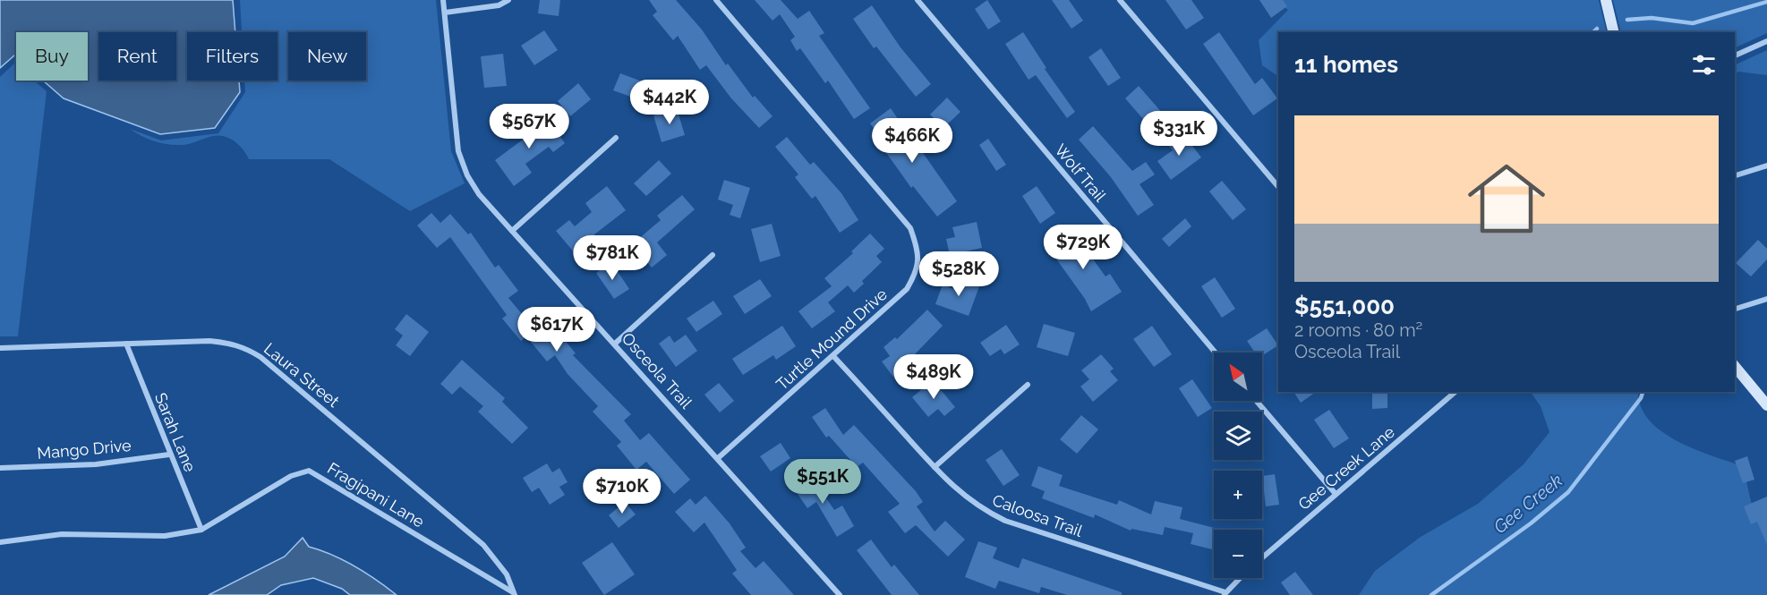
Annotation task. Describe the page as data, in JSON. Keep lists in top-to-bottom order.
{
  "streets": {
    "street": [
      "Wolf Trail",
      "Turtle Mound Drive",
      "Osceola Trail",
      "Laura Street",
      "Sarah Lane",
      "Mango Drive",
      "Gee Creek Lane",
      "Fragipani Lane",
      "Caloosa Trail"
    ]
  },
  "crossings": [
    ["Turtle Mound Drive", "Osceola Trail"],
    ["Turtle Mound Drive", "Caloosa Trail"],
    ["Laura Street", "Sarah Lane"],
    ["Laura Street", "Fragipani Lane"],
    ["Sarah Lane", "Mango Drive"],
    ["Sarah Lane", "Fragipani Lane"]
  ],
  "water": ["Gee Creek"],
  "north": "top left",
  "page": {
    "chip": [
      "Buy",
      "Rent",
      "Filters",
      "New"
    ],
    "heading": "11 homes",
    "price": [
      "$442K",
      "$567K",
      "$331K",
      "$466K",
      "$729K",
      "$781K",
      "$528K",
      "$617K",
      "$489K",
      "$551K",
      "$710K"
    ],
    "list": [
      {
        "name": "$551,000",
        "note": "2 rooms · 80 m² · Osceola Trail"
      }
    ],
    "map_buttons": ["+", "−"]
  }
}
